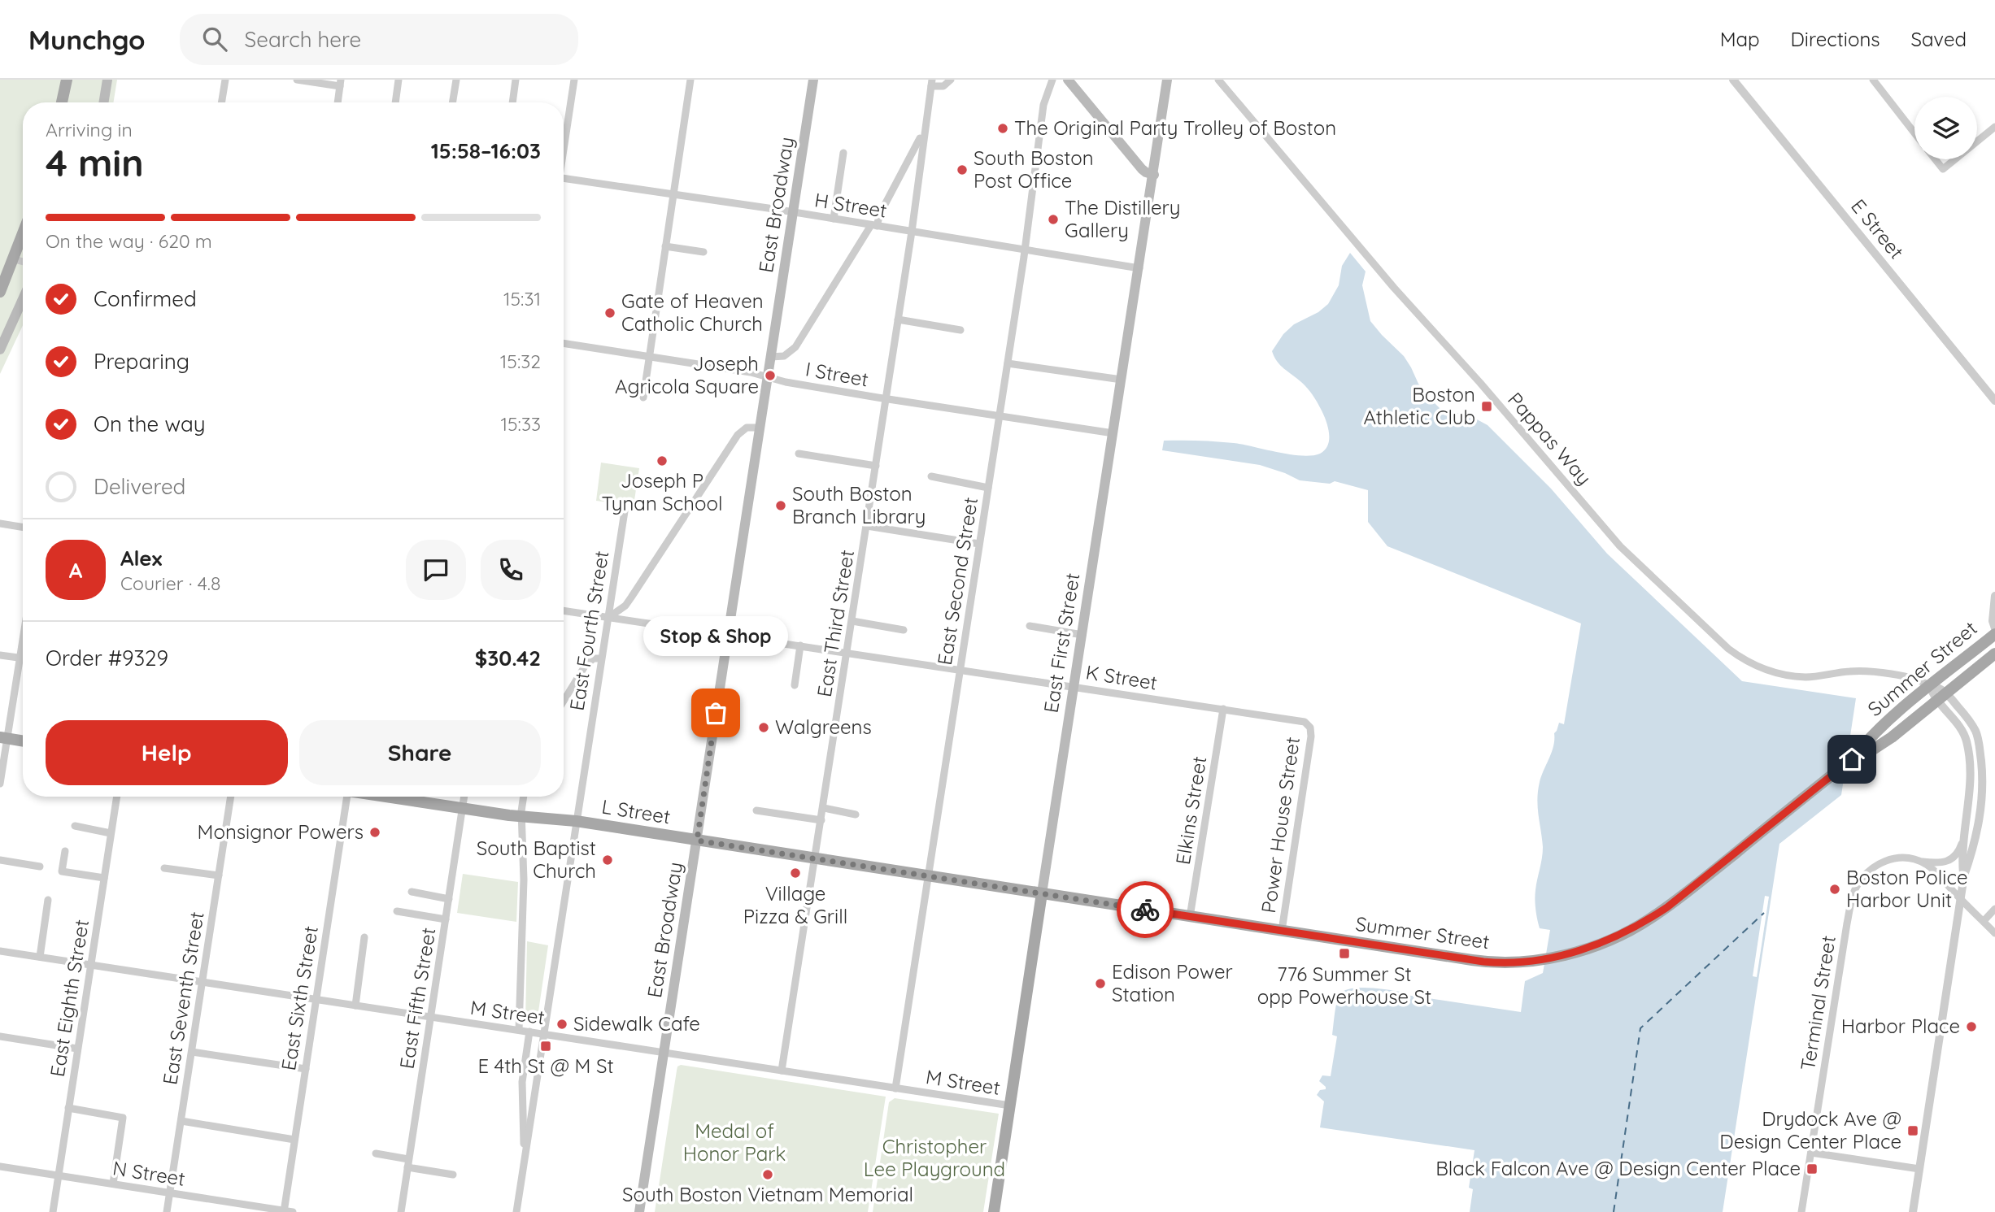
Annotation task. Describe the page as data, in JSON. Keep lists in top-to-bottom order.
{
  "streets": {
    "main road": [
      "East Broadway",
      "East First Street",
      "Summer Street",
      "L Street"
    ],
    "street": [
      "H Street",
      "E Street",
      "I Street",
      "Pappas Way",
      "East Second Street",
      "East Third Street",
      "East Fourth Street",
      "K Street",
      "Elkins Street",
      "Power House Street",
      "East Eighth Street",
      "East Seventh Street",
      "East Sixth Street",
      "East Fifth Street",
      "Terminal Street",
      "M Street",
      "N Street"
    ]
  },
  "crossings": [
    ["East Broadway", "H Street"],
    ["East Broadway", "I Street"],
    ["East Broadway", "K Street"],
    ["East Broadway", "L Street"],
    ["East Broadway", "M Street"],
    ["H Street", "East Second Street"],
    ["H Street", "East Third Street"],
    ["H Street", "East First Street"],
    ["I Street", "East Second Street"],
    ["I Street", "East Third Street"],
    ["I Street", "East First Street"],
    ["Pappas Way", "Summer Street"],
    ["East Second Street", "Summer Street"],
    ["East Second Street", "K Street"],
    ["East Second Street", "L Street"],
    ["East Second Street", "M Street"],
    ["East Third Street", "K Street"],
    ["East Third Street", "L Street"],
    ["East Third Street", "M Street"],
    ["East Fourth Street", "K Street"],
    ["East Fourth Street", "L Street"],
    ["East Fourth Street", "M Street"],
    ["East First Street", "Summer Street"],
    ["East First Street", "K Street"],
    ["East First Street", "M Street"],
    ["Summer Street", "Elkins Street"],
    ["Summer Street", "L Street"],
    ["Summer Street", "Power House Street"],
    ["K Street", "Elkins Street"],
    ["K Street", "Power House Street"],
    ["L Street", "East Fifth Street"],
    ["East Eighth Street", "M Street"],
    ["East Eighth Street", "N Street"],
    ["East Seventh Street", "M Street"],
    ["East Seventh Street", "N Street"],
    ["East Sixth Street", "M Street"],
    ["East Sixth Street", "N Street"],
    ["East Fifth Street", "M Street"]
  ],
  "parks": ["Medal of Honor Park", "Christopher Lee Playground"],
  "places": {
    "other": [
      "The Original Party Trolley of Boston",
      "South Boston Post Office",
      "The Distillery Gallery",
      "Gate of Heaven Catholic Church",
      "Joseph Agricola Square",
      "Joseph P Tynan School",
      "South Boston Branch Library",
      "Stop & Shop",
      "Walgreens",
      "Monsignor Powers",
      "South Baptist Church",
      "Village Pizza & Grill",
      "Boston Police Harbor Unit",
      "Edison Power Station",
      "Sidewalk Cafe",
      "Harbor Place",
      "South Boston Vietnam Memorial"
    ],
    "transit": [
      "Boston Athletic Club",
      "776 Summer St opp Powerhouse St",
      "E 4th St @ M St",
      "Drydock Ave @ Design Center Place",
      "Black Falcon Ave @ Design Center Place"
    ]
  },
  "page": {
    "header": "Munchgo",
    "search": "Search here",
    "nav": ["Map", "Directions", "Saved"],
    "heading": ["4 min", "Arriving in", "15:58–16:03"],
    "panel": [
      "Alex",
      "Courier · 4.8",
      "Order #9329",
      "$30.42"
    ],
    "bar": "On the way · 620 m",
    "list": [
      ["Confirmed", "15:31"],
      ["Preparing", "15:32"],
      ["On the way", "15:33"],
      "Delivered"
    ],
    "round": "A",
    "bubble": "Stop & Shop",
    "buttons": ["Help", "Share"]
  }
}
